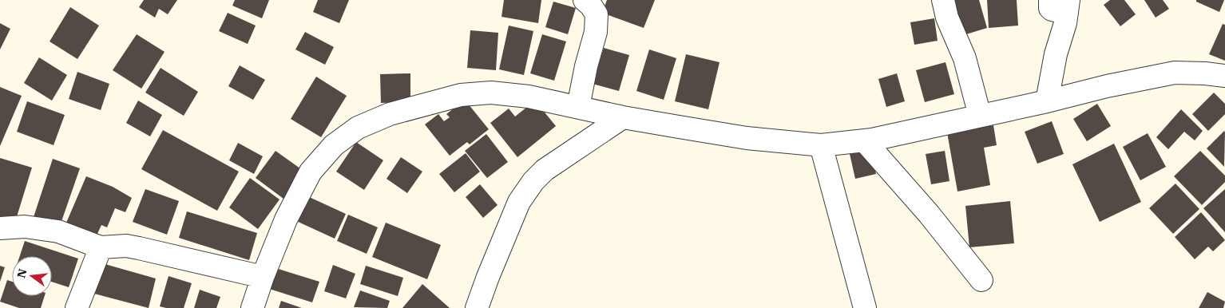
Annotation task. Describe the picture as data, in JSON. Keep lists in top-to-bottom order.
{
  "north": "left"
}
